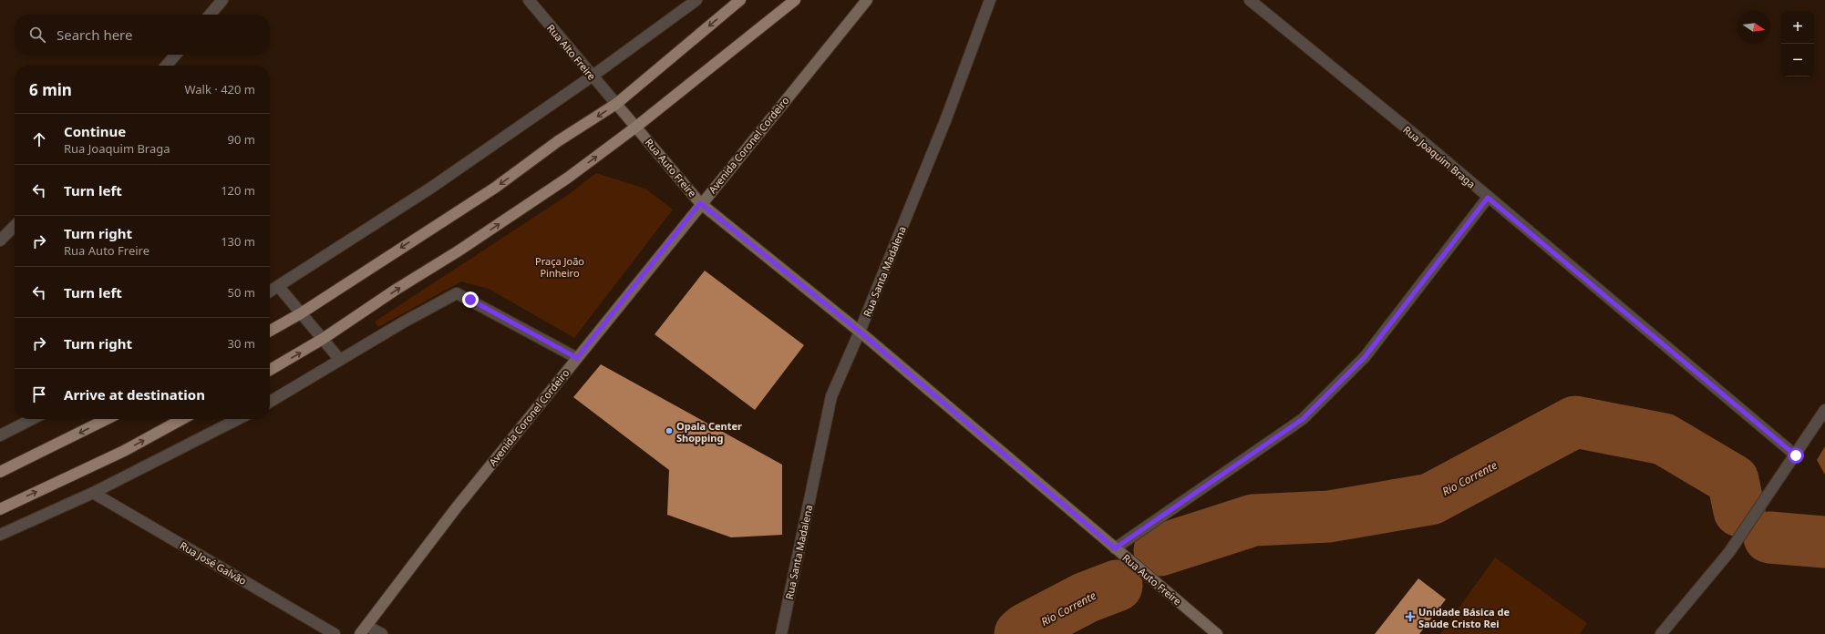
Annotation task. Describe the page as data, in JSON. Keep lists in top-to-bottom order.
{
  "streets": {
    "street": [
      "Rua Alto Freire",
      "Avenida Coronel Cordeiro",
      "Rua Joaquim Braga",
      "Rua Auto Freire",
      "Rua Santa Madalena",
      "Rua José Galvão"
    ]
  },
  "crossings": [
    ["Rua Alto Freire", "Rua Auto Freire"],
    ["Avenida Coronel Cordeiro", "Rua Auto Freire"],
    ["Rua Auto Freire", "Rua Santa Madalena"]
  ],
  "water": ["Rio Corrente"],
  "parks": ["Praça João Pinheiro"],
  "places": {
    "other": ["Opala Center Shopping"],
    "health": ["Unidade Básica de Saúde Cristo Rei"]
  },
  "north": "right",
  "page": {
    "map_buttons": ["+", "−"],
    "search": "Search here",
    "heading": ["6 min", "Walk · 420 m"],
    "list": [
      ["Continue", "Rua Joaquim Braga", "90 m"],
      ["Turn left", "120 m"],
      ["Turn right", "Rua Auto Freire", "130 m"],
      ["Turn left", "50 m"],
      ["Turn right", "30 m"],
      "Arrive at destination"
    ]
  }
}
